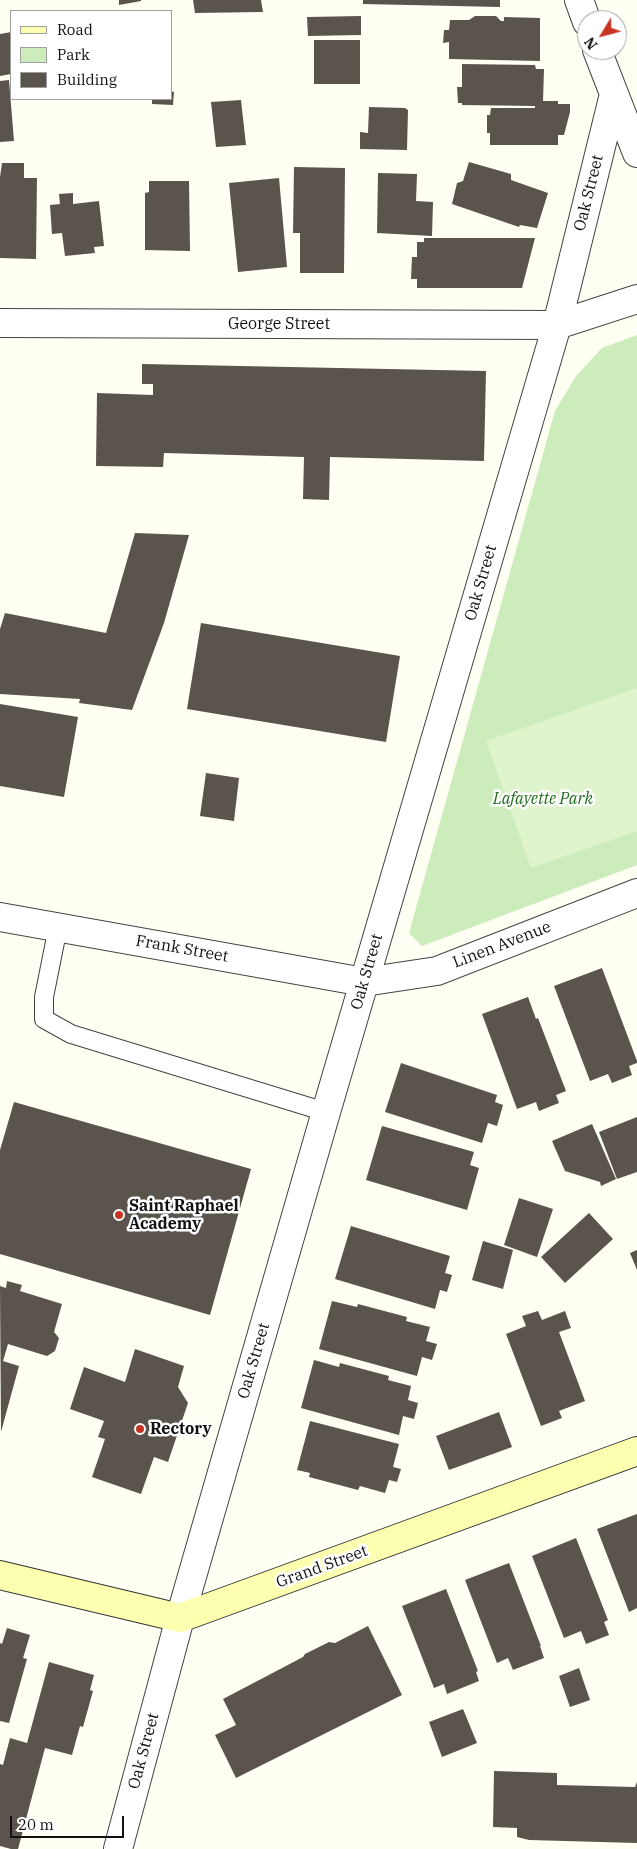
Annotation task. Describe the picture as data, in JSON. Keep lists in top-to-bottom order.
{
  "streets": {
    "street": [
      "Oak Street",
      "George Street",
      "Linen Avenue",
      "Frank Street",
      "Grand Street"
    ]
  },
  "crossings": [
    ["Oak Street", "George Street"],
    ["Oak Street", "Linen Avenue"],
    ["Oak Street", "Frank Street"],
    ["Oak Street", "Grand Street"],
    ["Linen Avenue", "Frank Street"]
  ],
  "parks": ["Lafayette Park"],
  "places": ["Saint Raphael Academy", "Rectory"],
  "legend": ["Road", "Park", "Building"],
  "scale_bar": "20 m",
  "north": "bottom left"
}
